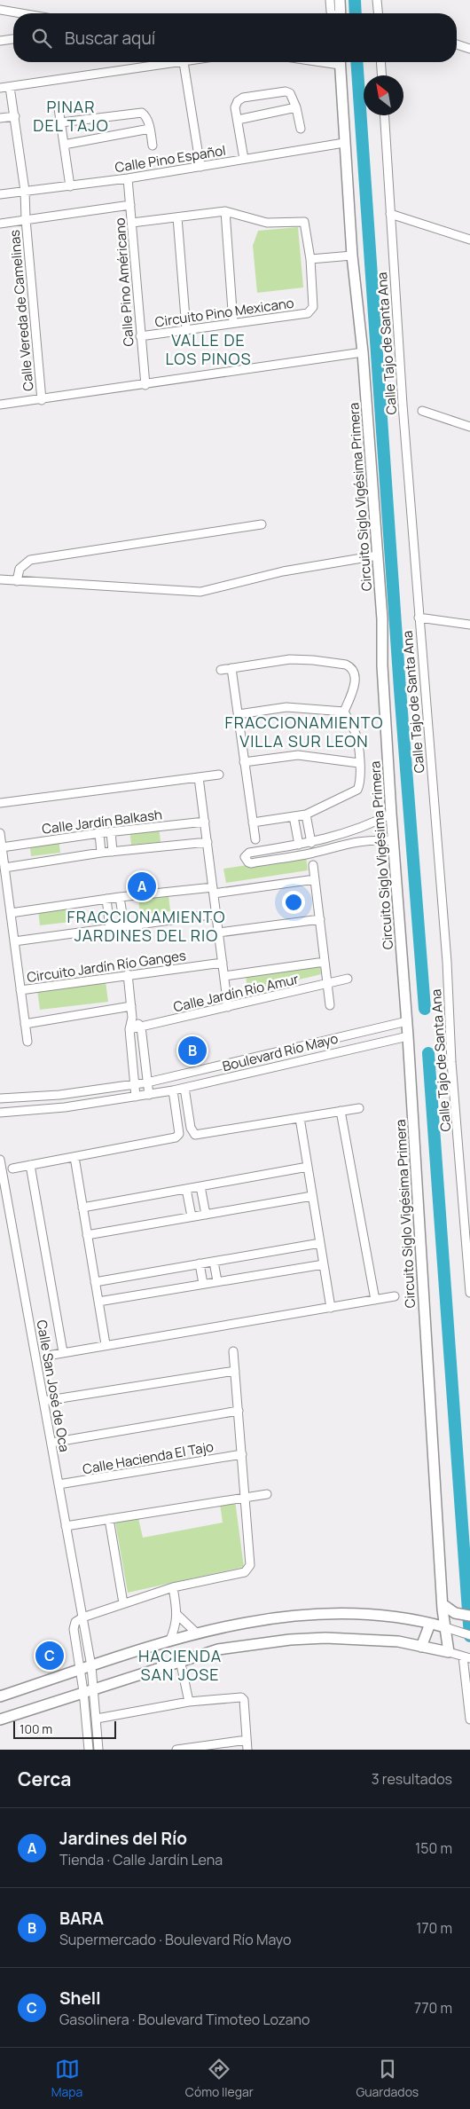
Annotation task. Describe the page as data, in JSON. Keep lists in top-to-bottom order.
{
  "streets": {
    "main road": ["Circuito Siglo Vigésima Primera"],
    "street": [
      "Calle Pino Español",
      "Calle Pino Américano",
      "Calle Vereda de Camelinas",
      "Circuito Pino Mexicano",
      "Calle Tajo de Santa Ana",
      "Calle Jardín Balkash",
      "Circuito Jardín Río Ganges",
      "Calle Jardín Río Amur",
      "Boulevard Río Mayo",
      "Calle San José de Oca",
      "Calle Hacienda El Tajo"
    ]
  },
  "crossings": [
    ["Calle Pino Español", "Calle Pino Américano"],
    ["Calle Pino Español", "Calle Vereda de Camelinas"],
    ["Calle Pino Español", "Circuito Siglo Vigésima Primera"],
    ["Calle Pino Américano", "Circuito Pino Mexicano"],
    ["Circuito Siglo Vigésima Primera", "Boulevard Río Mayo"],
    ["Calle Jardín Balkash", "Circuito Jardín Río Ganges"],
    ["Calle San José de Oca", "Calle Hacienda El Tajo"]
  ],
  "districts": [
    "PINAR DEL TAJO",
    "VALLE DE LOS PINOS",
    "FRACCIONAMIENTO VILLA SUR LEON",
    "FRACCIONAMIENTO JARDINES DEL RIO",
    "HACIENDA SAN JOSE"
  ],
  "scale_bar": "100 m",
  "north": "top left",
  "page": {
    "search": "Buscar aquí",
    "pins": ["A", "B", "C"],
    "scale": "100 m",
    "heading": ["Cerca", "3 resultados"],
    "list": [
      {
        "mark": "A",
        "name": "Jardines del Río",
        "note": "Tienda · Calle Jardín Lena",
        "value": "150 m"
      },
      {
        "mark": "B",
        "name": "BARA",
        "note": "Supermercado · Boulevard Río Mayo",
        "value": "170 m"
      },
      {
        "mark": "C",
        "name": "Shell",
        "note": "Gasolinera · Boulevard Timoteo Lozano",
        "value": "770 m"
      }
    ],
    "nav": ["Mapa", "Cómo llegar", "Guardados"]
  }
}
